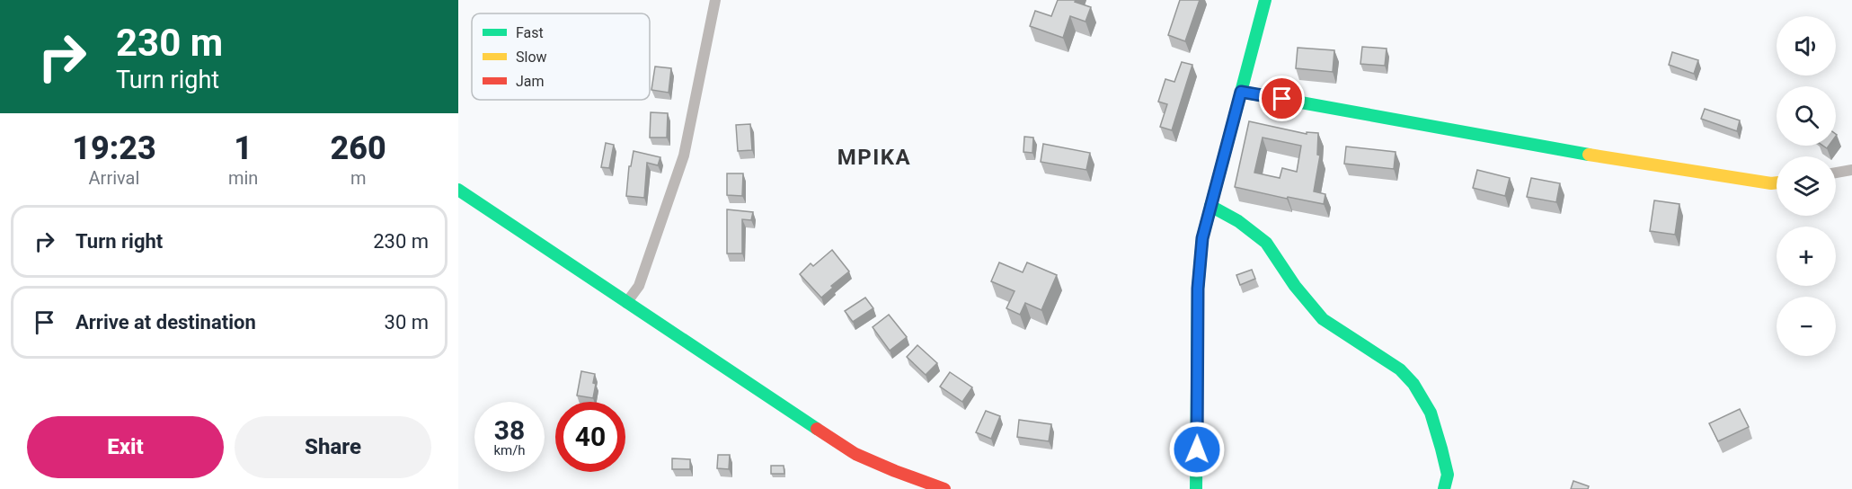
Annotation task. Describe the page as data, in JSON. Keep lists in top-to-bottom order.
{
  "districts": ["MPIKA"],
  "legend": ["Fast", "Slow", "Jam"],
  "page": {
    "turn": ["230 m", "Turn right"],
    "map_buttons": ["+", "−"],
    "eta": [
      "19:23",
      "Arrival",
      "1",
      "min",
      "260",
      "m"
    ],
    "list": [
      {
        "name": "Turn right",
        "value": "230 m"
      },
      {
        "name": "Arrive at destination",
        "value": "30 m"
      }
    ],
    "speed": "38 km/h",
    "limit": "40",
    "buttons": ["Exit", "Share"]
  }
}
